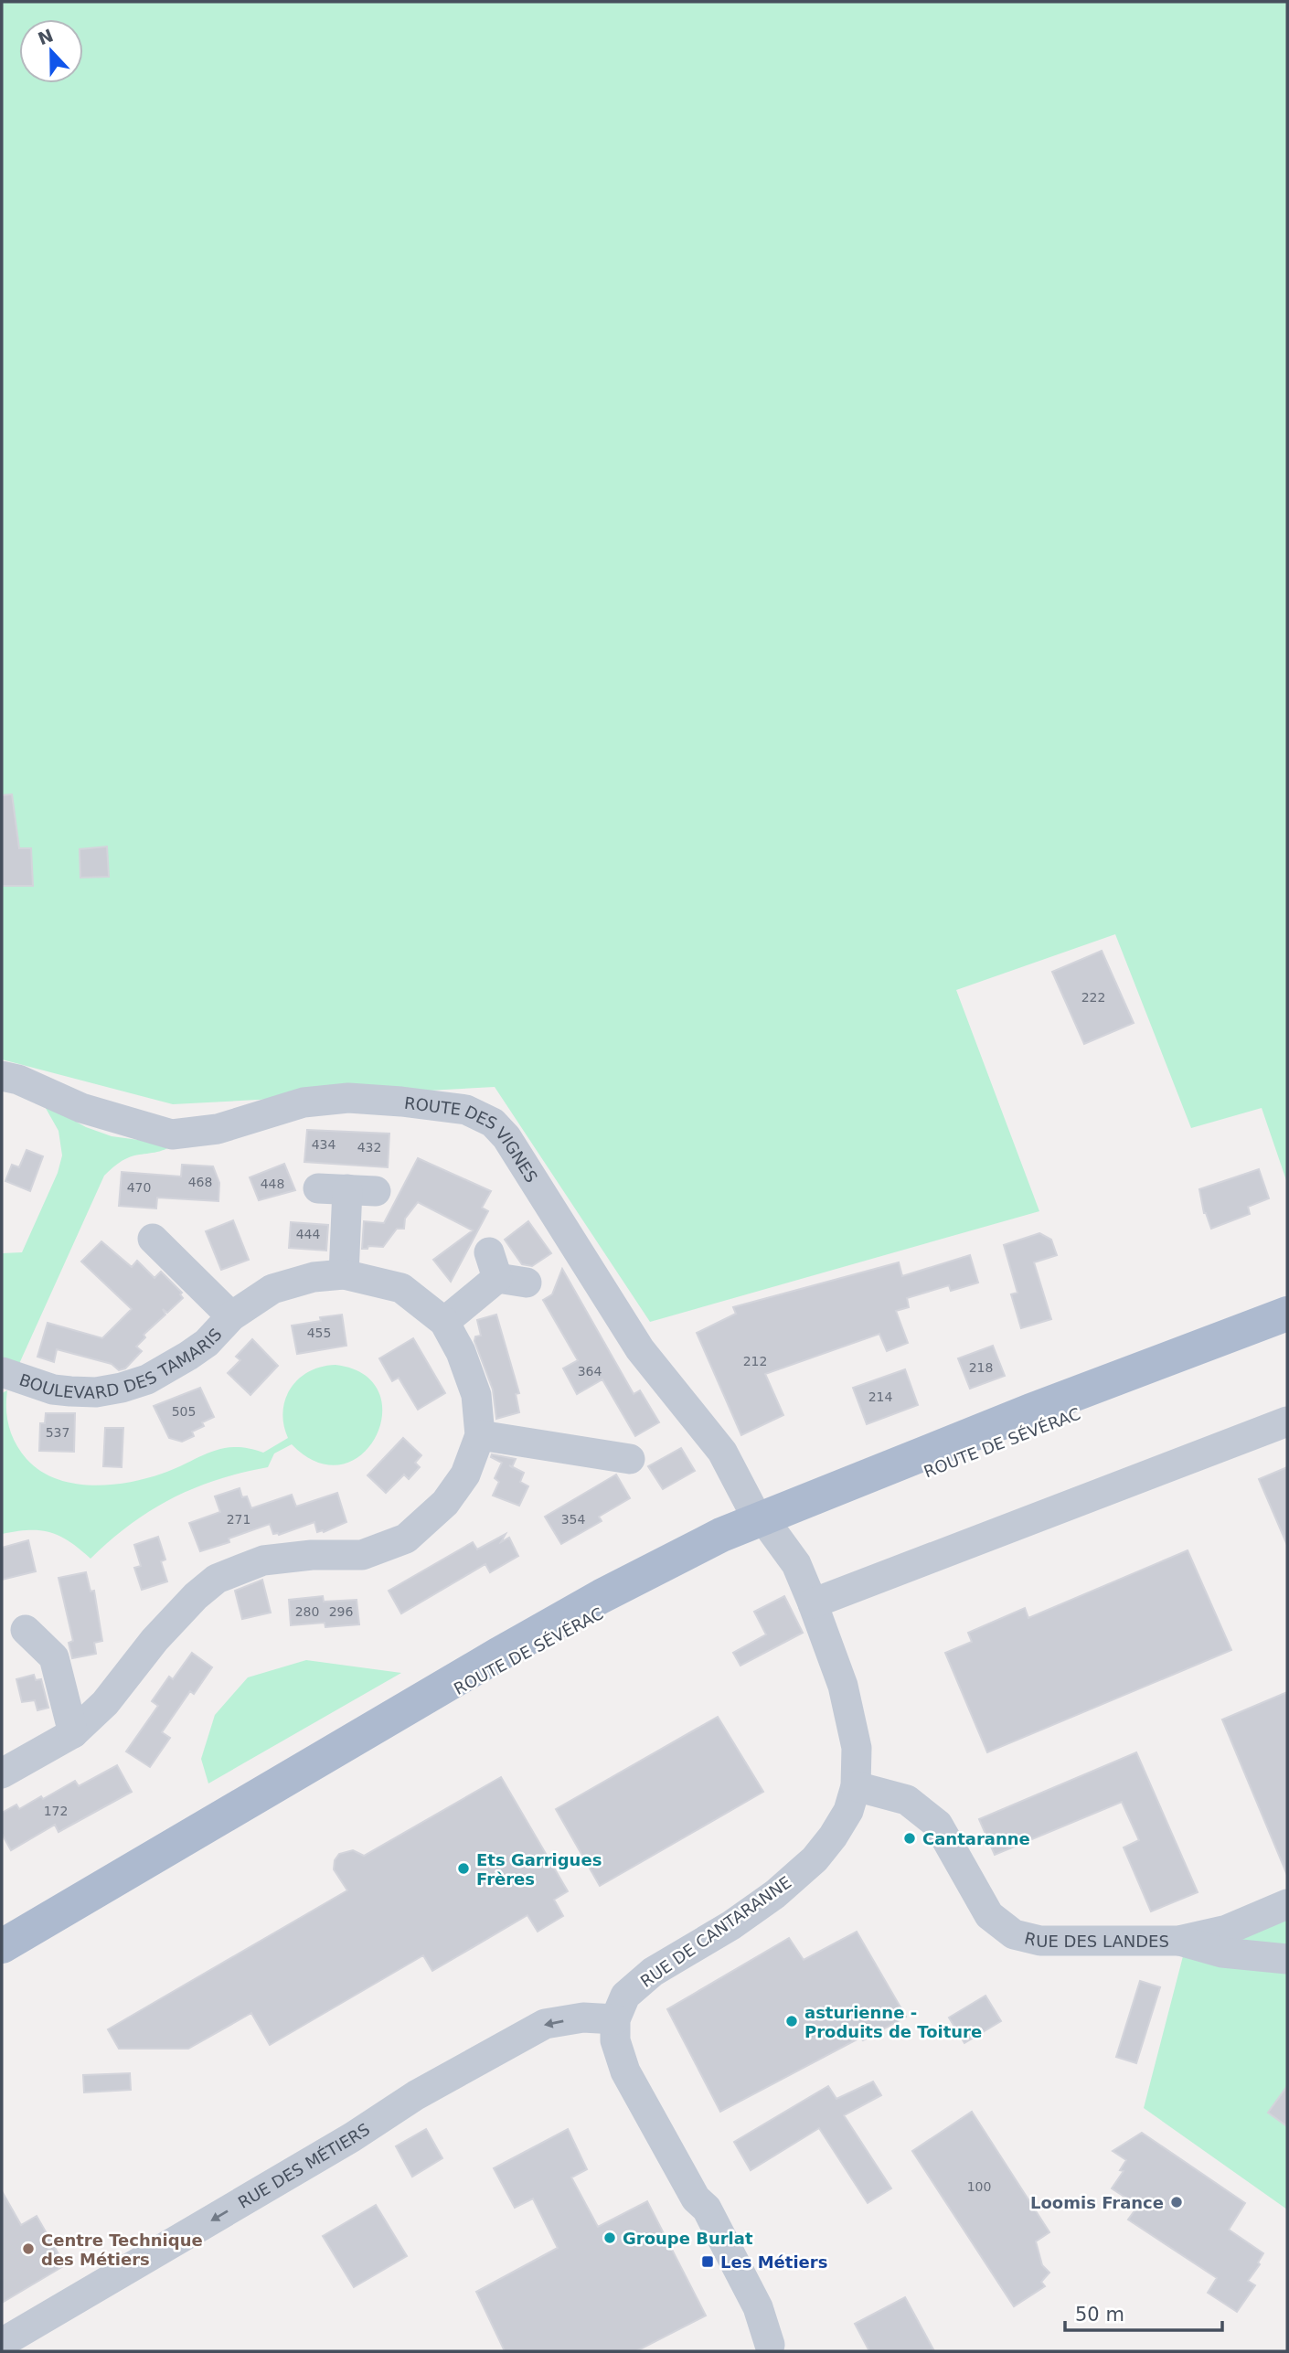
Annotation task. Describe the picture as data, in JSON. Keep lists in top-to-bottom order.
{
  "streets": {
    "main road": ["ROUTE DE SÉVÉRAC"],
    "street": [
      "ROUTE DES VIGNES",
      "BOULEVARD DES TAMARIS",
      "RUE DE CANTARANNE",
      "RUE DES LANDES",
      "RUE DES MÉTIERS"
    ]
  },
  "crossings": [
    ["ROUTE DES VIGNES", "ROUTE DE SÉVÉRAC"],
    ["ROUTE DES VIGNES", "RUE DE CANTARANNE"],
    ["ROUTE DE SÉVÉRAC", "RUE DE CANTARANNE"],
    ["RUE DE CANTARANNE", "RUE DES LANDES"],
    ["RUE DE CANTARANNE", "RUE DES MÉTIERS"]
  ],
  "one_way": ["RUE DES MÉTIERS"],
  "places": {
    "other": [
      "Cantaranne",
      "Ets Garrigues Frères",
      "asturienne - Produits de Toiture",
      "Loomis France",
      "Groupe Burlat",
      "Centre Technique des Métiers"
    ],
    "transit": ["Les Métiers"]
  },
  "house_numbers": [
    "222",
    "434",
    "432",
    "468",
    "448",
    "470",
    "444",
    "455",
    "212",
    "218",
    "364",
    "214",
    "505",
    "537",
    "271",
    "354",
    "280",
    "296",
    "172",
    "100"
  ],
  "scale_bar": "50 m",
  "north": "top"
}
